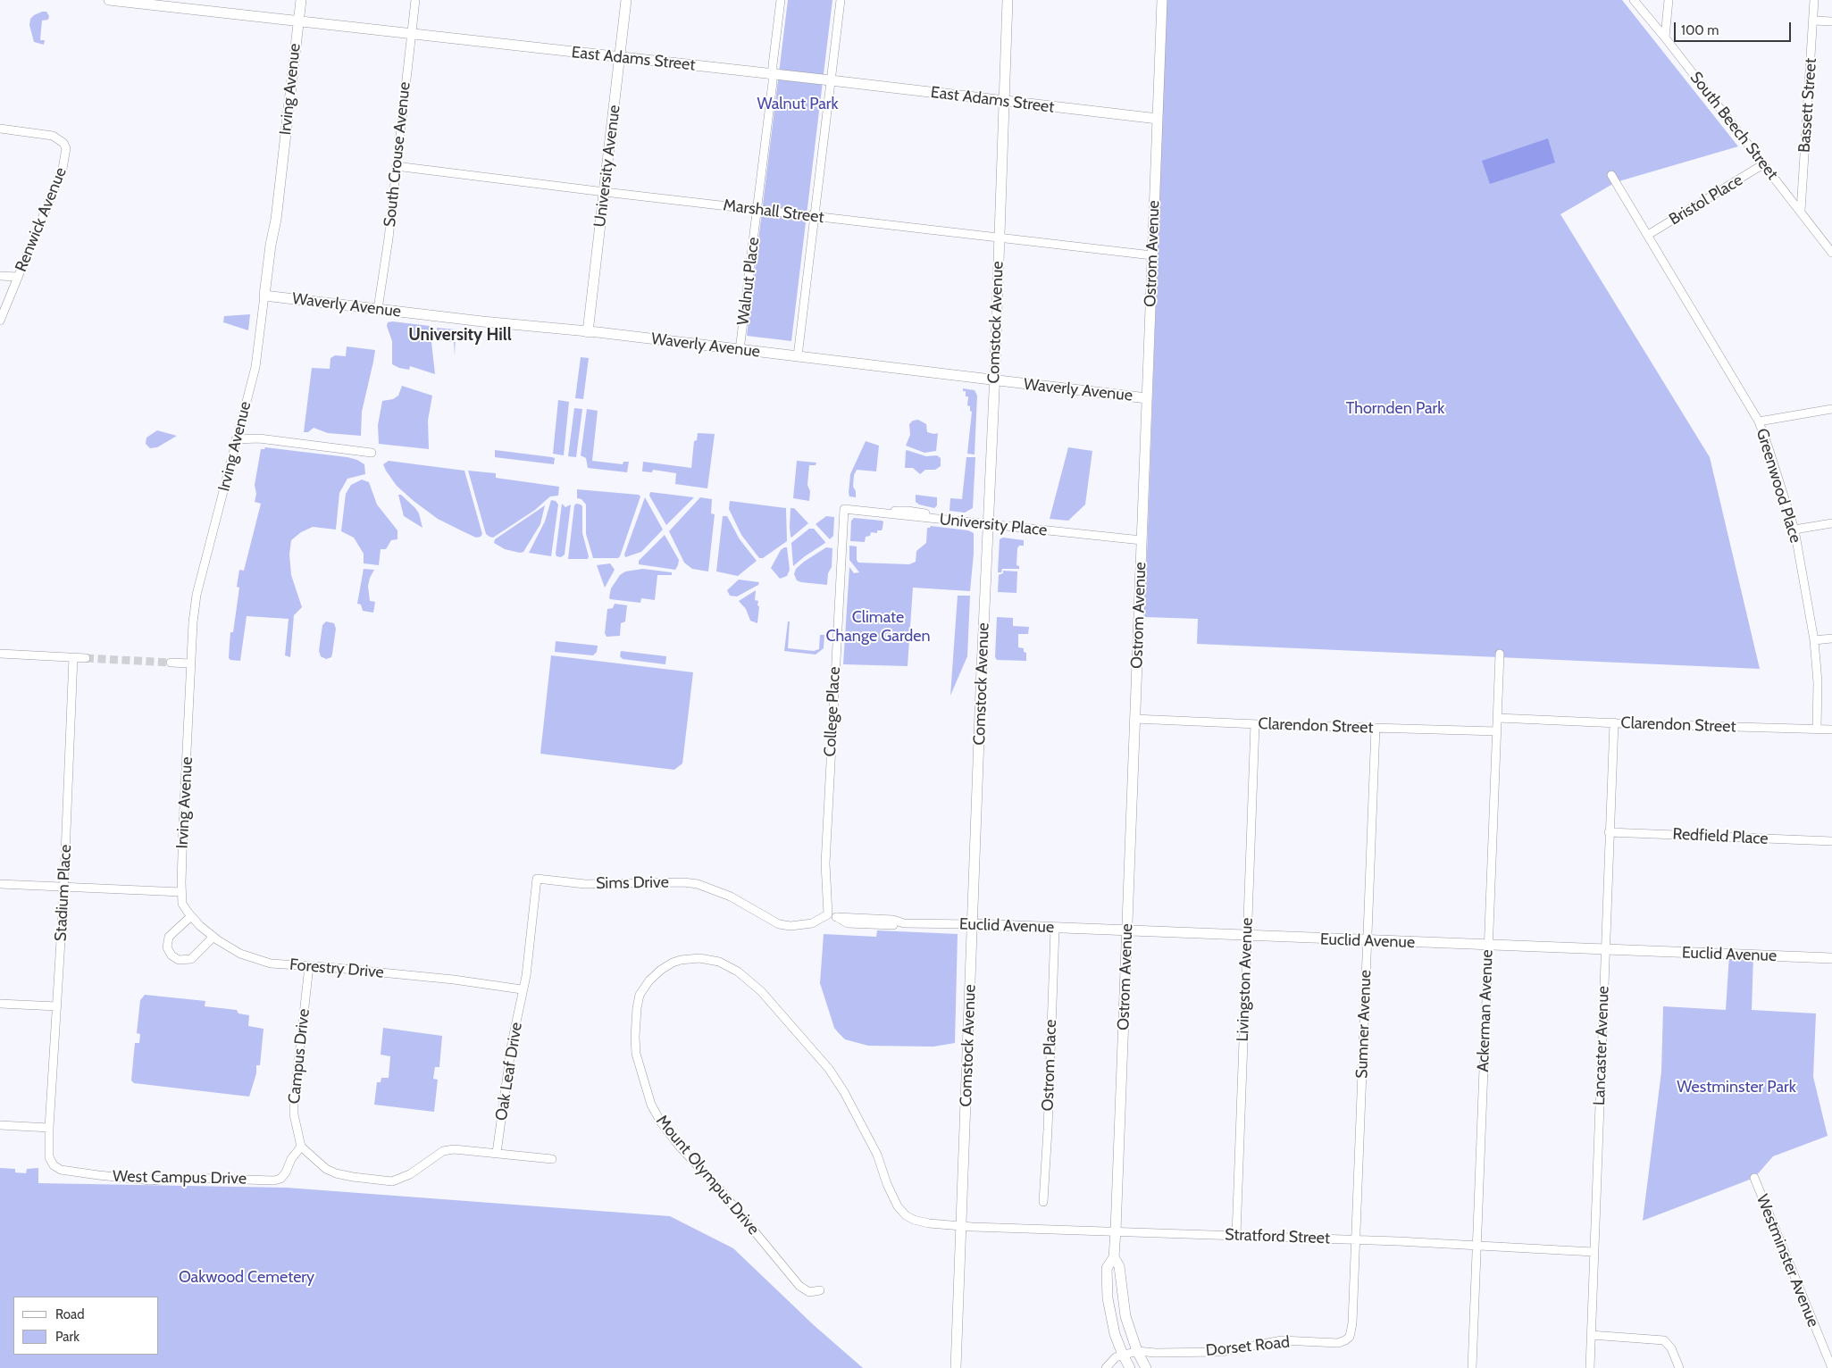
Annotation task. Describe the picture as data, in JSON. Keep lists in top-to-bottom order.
{
  "streets": {
    "street": [
      "East Adams Street",
      "Irving Avenue",
      "Bassett Street",
      "South Beech Street",
      "South Crouse Avenue",
      "University Avenue",
      "Bristol Place",
      "Marshall Street",
      "Renwick Avenue",
      "Ostrom Avenue",
      "Walnut Place",
      "Waverly Avenue",
      "Comstock Avenue",
      "Greenwood Place",
      "University Place",
      "College Place",
      "Clarendon Street",
      "Redfield Place",
      "Sims Drive",
      "Stadium Place",
      "Euclid Avenue",
      "Forestry Drive",
      "Livingston Avenue",
      "Ackerman Avenue",
      "Sumner Avenue",
      "Lancaster Avenue",
      "Campus Drive",
      "Ostrom Place",
      "Oak Leaf Drive",
      "Mount Olympus Drive",
      "West Campus Drive",
      "Stratford Street",
      "Westminster Avenue",
      "Dorset Road"
    ]
  },
  "crossings": [
    ["East Adams Street", "Irving Avenue"],
    ["East Adams Street", "South Crouse Avenue"],
    ["East Adams Street", "University Avenue"],
    ["East Adams Street", "Ostrom Avenue"],
    ["East Adams Street", "Walnut Place"],
    ["East Adams Street", "Comstock Avenue"],
    ["Irving Avenue", "Waverly Avenue"],
    ["Irving Avenue", "Forestry Drive"],
    ["Bassett Street", "South Beech Street"],
    ["South Beech Street", "Bristol Place"],
    ["South Crouse Avenue", "Marshall Street"],
    ["South Crouse Avenue", "Waverly Avenue"],
    ["University Avenue", "Marshall Street"],
    ["University Avenue", "Waverly Avenue"],
    ["Bristol Place", "Greenwood Place"],
    ["Marshall Street", "Ostrom Avenue"],
    ["Marshall Street", "Walnut Place"],
    ["Marshall Street", "Comstock Avenue"],
    ["Ostrom Avenue", "Waverly Avenue"],
    ["Ostrom Avenue", "University Place"],
    ["Ostrom Avenue", "Clarendon Street"],
    ["Ostrom Avenue", "Euclid Avenue"],
    ["Ostrom Avenue", "Stratford Street"],
    ["Walnut Place", "Waverly Avenue"],
    ["Waverly Avenue", "Comstock Avenue"],
    ["Comstock Avenue", "University Place"],
    ["Comstock Avenue", "Euclid Avenue"],
    ["Comstock Avenue", "Mount Olympus Drive"],
    ["Comstock Avenue", "Stratford Street"],
    ["Greenwood Place", "Clarendon Street"],
    ["University Place", "College Place"],
    ["College Place", "Sims Drive"],
    ["College Place", "Euclid Avenue"],
    ["Clarendon Street", "Livingston Avenue"],
    ["Clarendon Street", "Ackerman Avenue"],
    ["Clarendon Street", "Sumner Avenue"],
    ["Clarendon Street", "Lancaster Avenue"],
    ["Redfield Place", "Lancaster Avenue"],
    ["Sims Drive", "Euclid Avenue"],
    ["Sims Drive", "Forestry Drive"],
    ["Sims Drive", "Oak Leaf Drive"],
    ["Stadium Place", "West Campus Drive"],
    ["Euclid Avenue", "Livingston Avenue"],
    ["Euclid Avenue", "Ackerman Avenue"],
    ["Euclid Avenue", "Sumner Avenue"],
    ["Euclid Avenue", "Lancaster Avenue"],
    ["Euclid Avenue", "Ostrom Place"],
    ["Forestry Drive", "Campus Drive"],
    ["Forestry Drive", "Oak Leaf Drive"],
    ["Livingston Avenue", "Stratford Street"],
    ["Ackerman Avenue", "Stratford Street"],
    ["Sumner Avenue", "Stratford Street"],
    ["Sumner Avenue", "Dorset Road"],
    ["Lancaster Avenue", "Stratford Street"],
    ["Campus Drive", "West Campus Drive"],
    ["Mount Olympus Drive", "Stratford Street"],
    ["Stratford Street", "Dorset Road"]
  ],
  "districts": ["University Hill"],
  "parks": [
    "Walnut Park",
    "Thornden Park",
    "Climate Change Garden",
    "Westminster Park",
    "Oakwood Cemetery"
  ],
  "legend": ["Road", "Park"],
  "scale_bar": "100 m"
}
